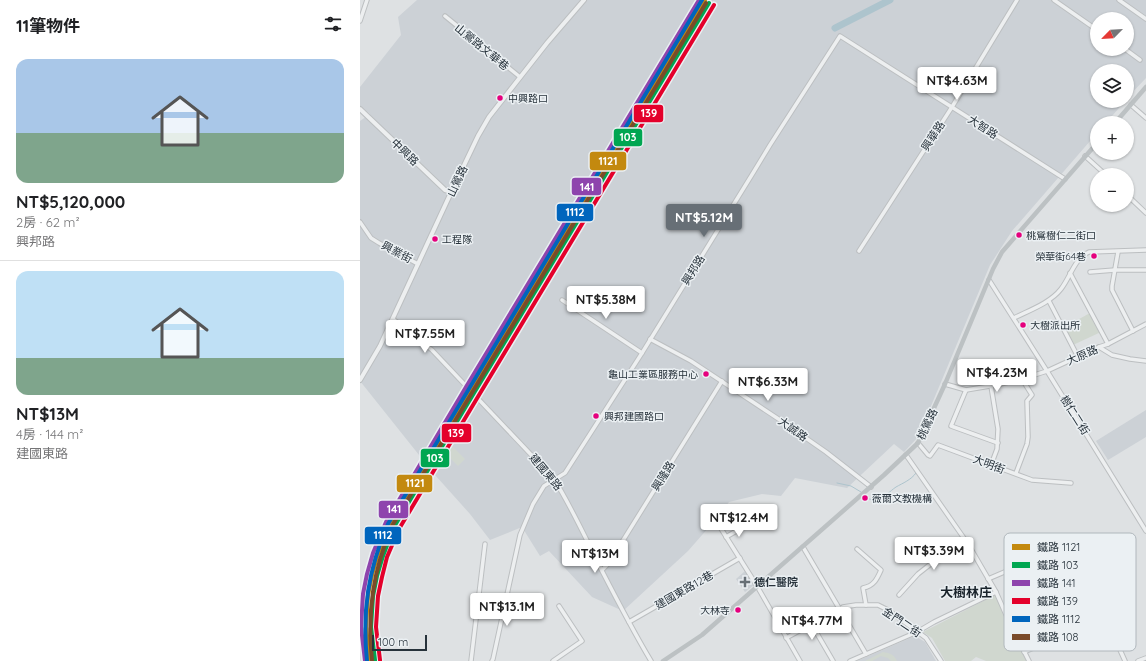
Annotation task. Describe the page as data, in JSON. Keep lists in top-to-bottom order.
{
  "streets": {
    "main road": ["桃鶯路"],
    "street": [
      "山鶯路文華巷",
      "大智路",
      "興華路",
      "中興路",
      "山鶯路",
      "興業街",
      "興邦路",
      "大原路",
      "樹仁二街",
      "大誠路",
      "大明街",
      "建國東路",
      "興隆路",
      "建國東路12巷",
      "金門二街"
    ]
  },
  "crossings": [
    ["山鶯路文華巷", "山鶯路"],
    ["大智路", "興華路"],
    ["大智路", "興邦路"],
    ["大智路", "桃鶯路"],
    ["中興路", "山鶯路"],
    ["山鶯路", "興業街"],
    ["山鶯路", "建國東路"],
    ["興邦路", "大誠路"],
    ["興邦路", "建國東路"],
    ["大原路", "樹仁二街"],
    ["大原路", "桃鶯路"],
    ["樹仁二街", "桃鶯路"],
    ["桃鶯路", "大誠路"],
    ["桃鶯路", "大明街"],
    ["大誠路", "興隆路"],
    ["建國東路", "興隆路"],
    ["建國東路", "建國東路12巷"]
  ],
  "districts": ["大樹林庄"],
  "places": {
    "other": [
      "中興路口",
      "桃鶯樹仁二街口",
      "工程隊",
      "榮華街64巷",
      "大樹派出所",
      "龜山工業區服務中心",
      "興邦建國路口",
      "薇爾文教機構",
      "大林寺"
    ],
    "health": ["德仁醫院"]
  },
  "lines": [
    "rail line 1121",
    "rail line 141",
    "rail line 1112",
    "rail line 103",
    "rail line 108",
    "rail line 139"
  ],
  "legend": [
    "鐵路 1121",
    "鐵路 103",
    "鐵路 141",
    "鐵路 139",
    "鐵路 1112",
    "鐵路 108"
  ],
  "scale_bar": "100 m",
  "north": "bottom left",
  "page": {
    "heading": "11筆物件",
    "map_buttons": ["+", "−"],
    "list": [
      {
        "name": "NT$5,120,000",
        "note": "2房 · 62 m² · 興邦路"
      },
      {
        "name": "NT$13M",
        "note": "4房 · 144 m² · 建國東路"
      }
    ],
    "price": [
      "NT$4.63M",
      "NT$5.12M",
      "NT$5.38M",
      "NT$7.55M",
      "NT$4.23M",
      "NT$6.33M",
      "NT$12.4M",
      "NT$3.39M",
      "NT$13M",
      "NT$13.1M",
      "NT$4.77M"
    ],
    "scale": "100 m"
  }
}
